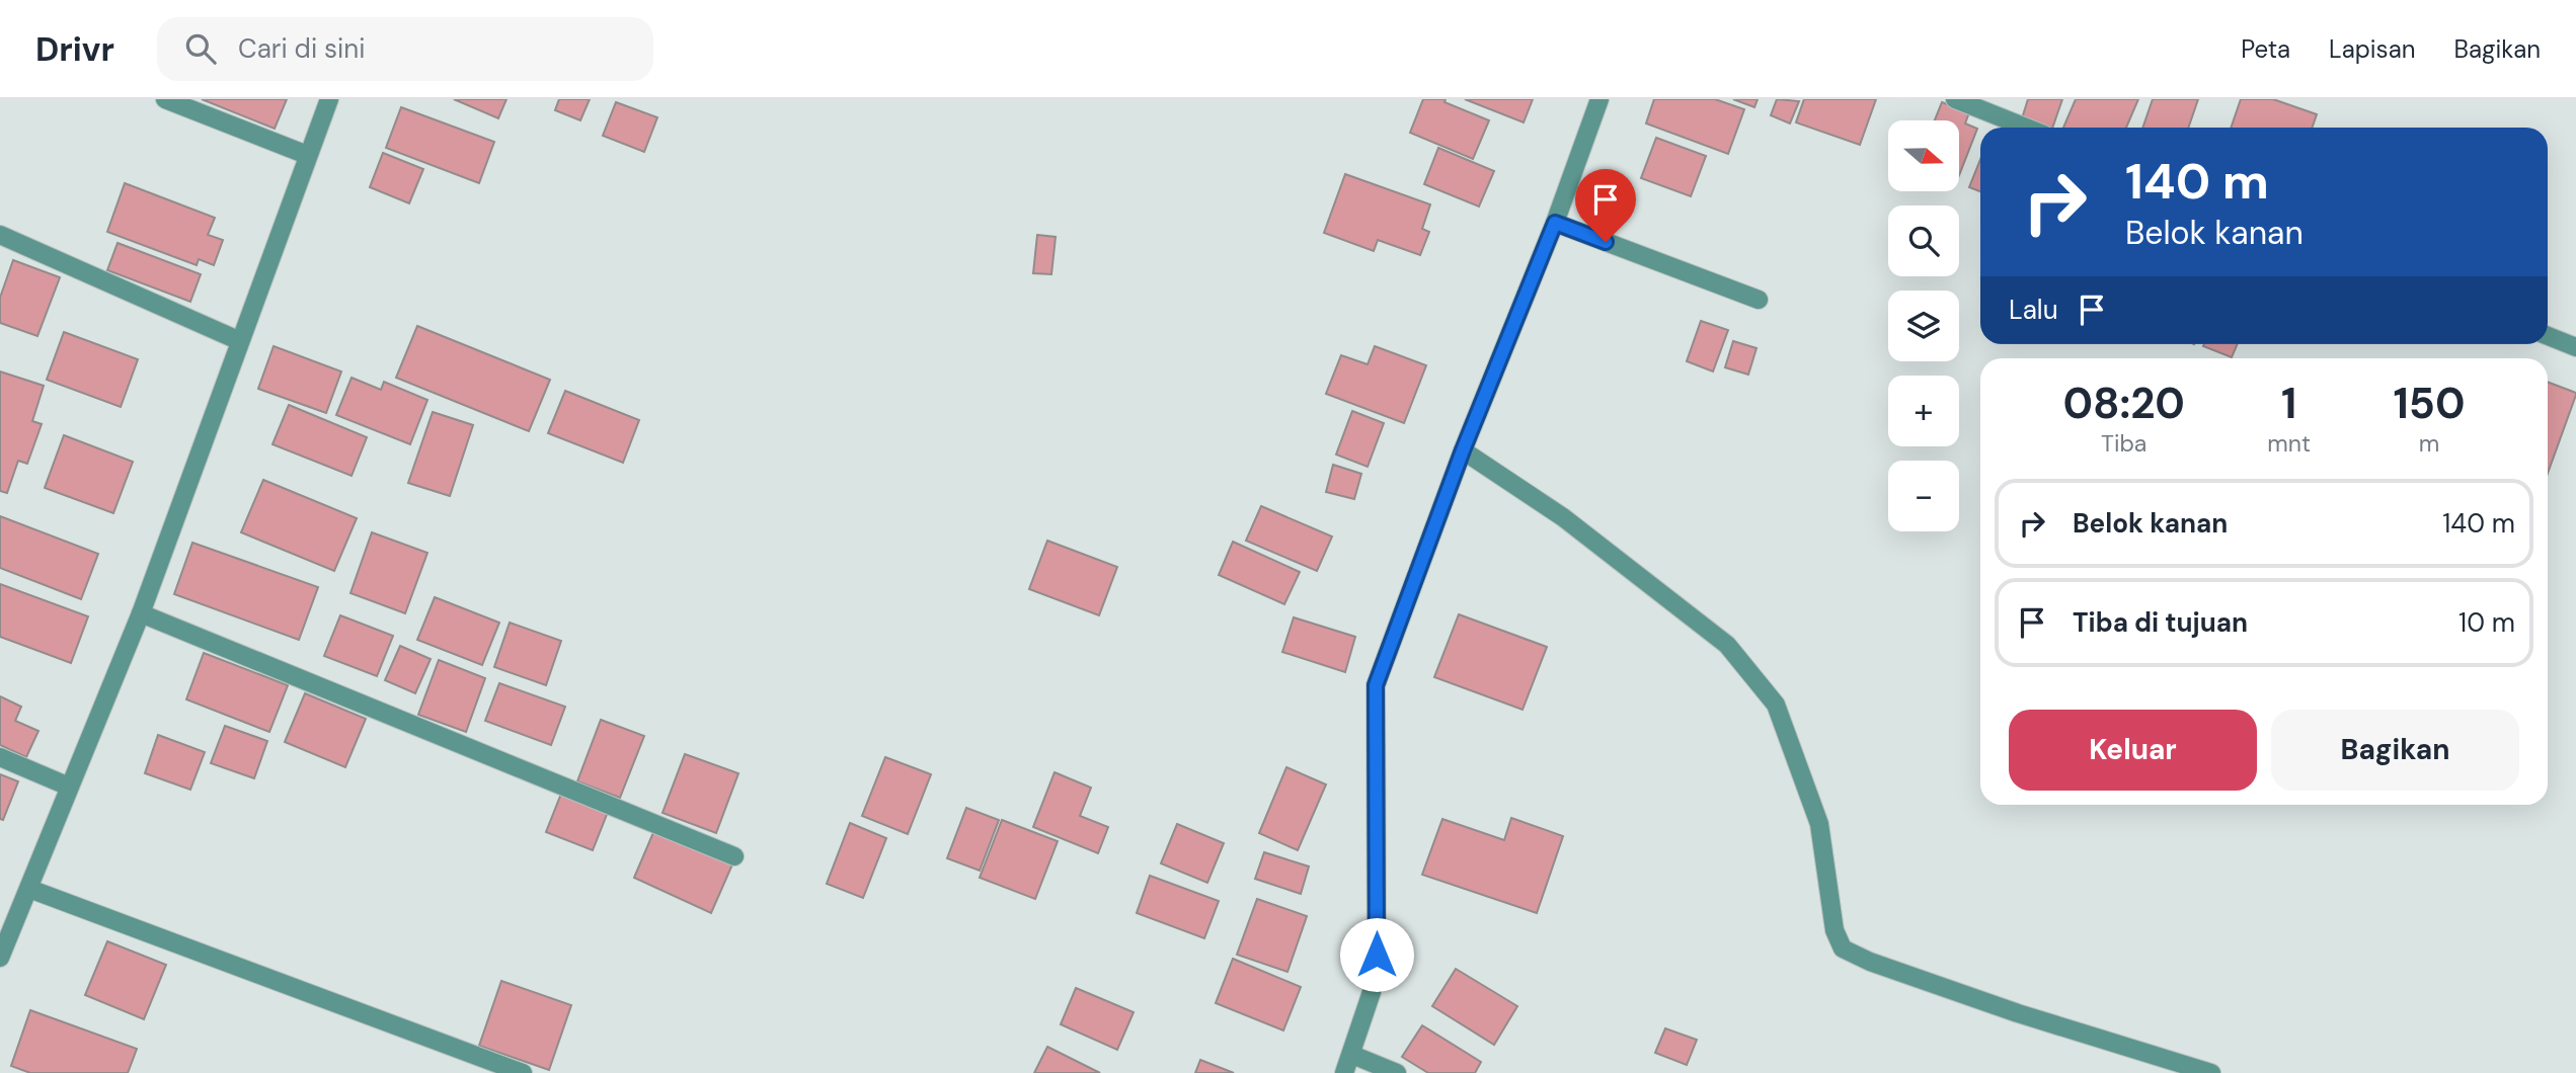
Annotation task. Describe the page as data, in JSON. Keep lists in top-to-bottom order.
{
  "north": "right",
  "page": {
    "header": "Drivr",
    "search": "Cari di sini",
    "nav": ["Peta", "Lapisan", "Bagikan"],
    "map_buttons": ["+", "−"],
    "turn": ["140 m", "Belok kanan"],
    "then": "Lalu",
    "eta": [
      "08:20",
      "Tiba",
      "1",
      "mnt",
      "150",
      "m"
    ],
    "list": [
      {
        "name": "Belok kanan",
        "value": "140 m"
      },
      {
        "name": "Tiba di tujuan",
        "value": "10 m"
      }
    ],
    "buttons": ["Keluar", "Bagikan"]
  }
}
